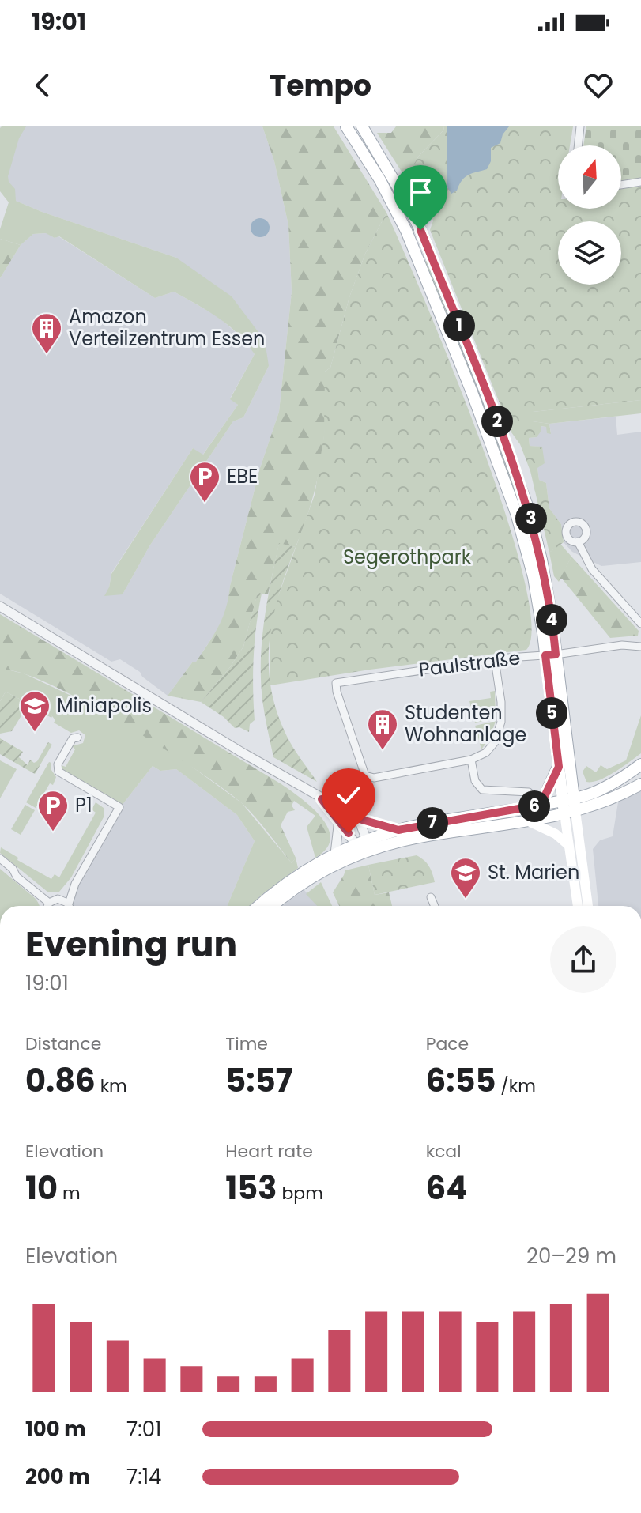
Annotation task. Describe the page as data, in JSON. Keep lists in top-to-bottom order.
{
  "streets": {
    "street": ["Paulstraße"]
  },
  "parks": ["Segerothpark"],
  "places": {
    "building": ["Amazon Verteilzentrum Essen", "Studenten Wohnanlage"],
    "parking": ["EBE", "P1"],
    "school or university": ["Miniapolis", "St. Marien"]
  },
  "north": "top",
  "page": {
    "status": "19:01",
    "header": "Tempo",
    "pins": [
      "1",
      "2",
      "3",
      "4",
      "5",
      "6",
      "7"
    ],
    "heading": ["Evening run", "19:01"],
    "stats": [
      ["Distance", "0.86 km"],
      ["Time", "5:57"],
      ["Pace", "6:55 /km"],
      ["Elevation", "10 m"],
      ["Heart rate", "153 bpm"],
      ["kcal", "64"]
    ],
    "chart": ["Elevation", "20–29 m"],
    "list": [
      {
        "name": "100 m",
        "note": "7:01"
      },
      {
        "name": "200 m",
        "note": "7:14"
      }
    ]
  }
}
